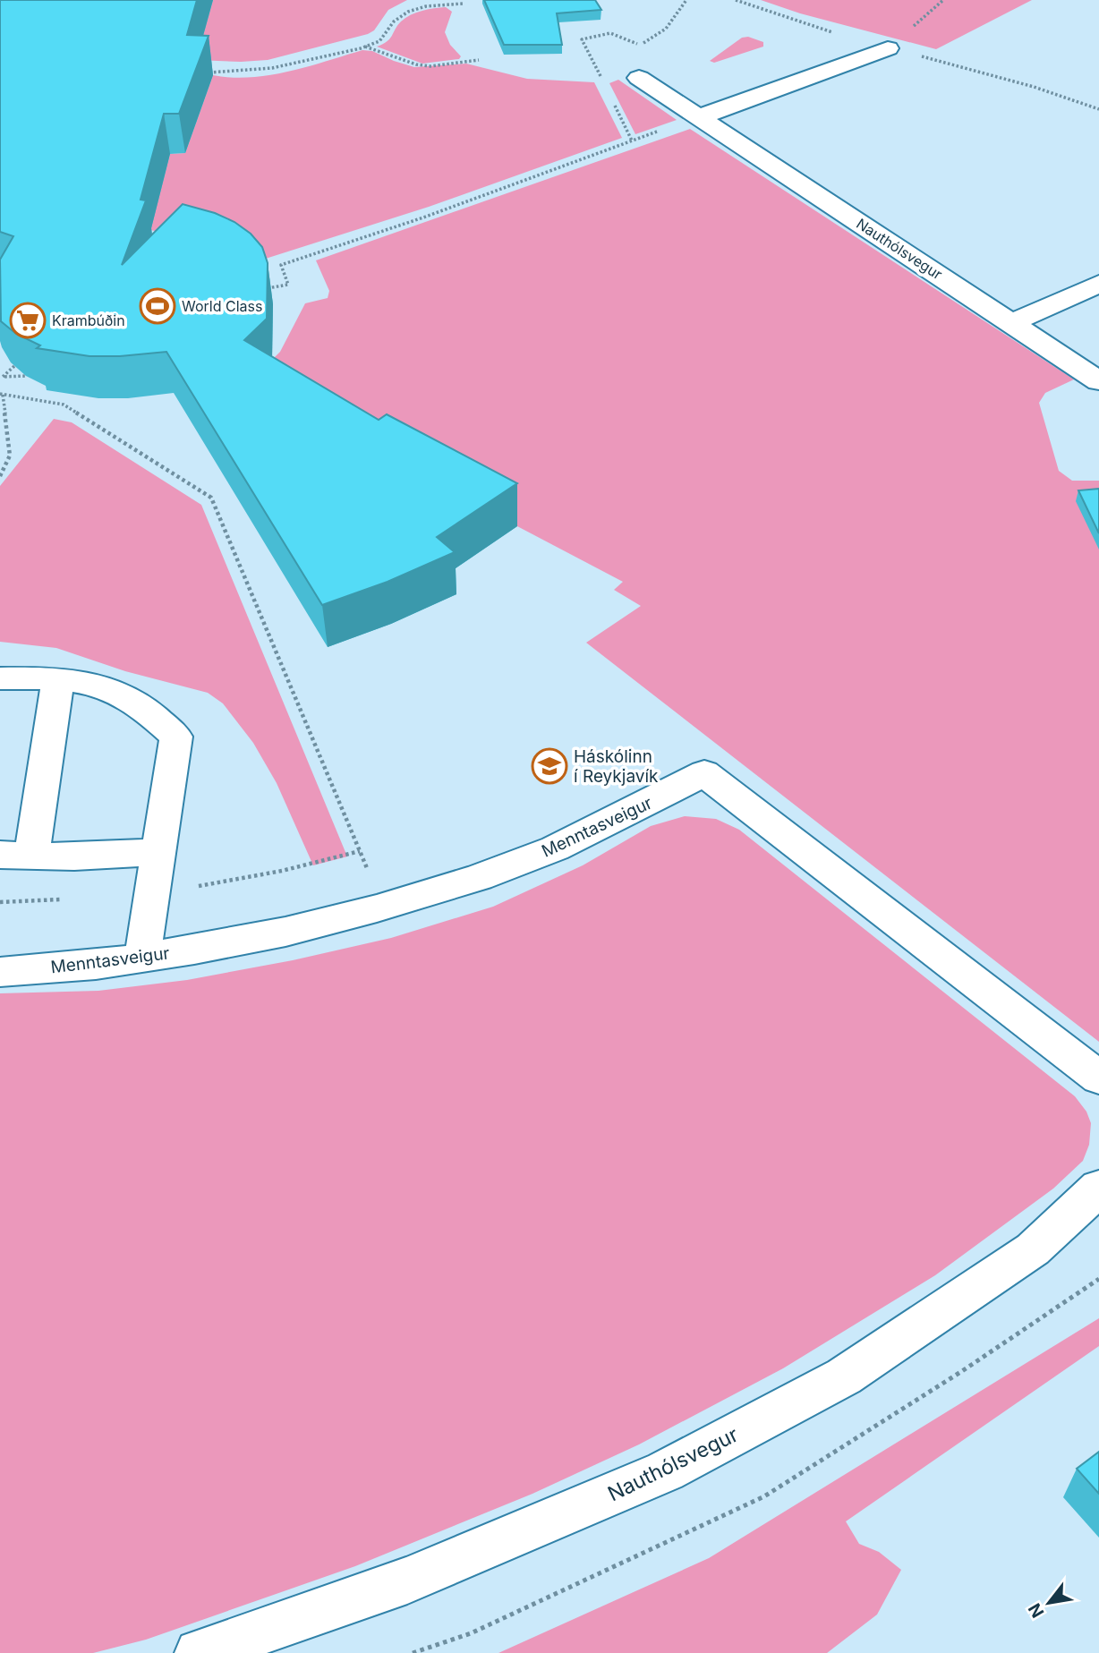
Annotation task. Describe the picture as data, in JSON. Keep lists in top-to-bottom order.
{
  "streets": {
    "street": ["Nauthólsvegur", "Menntasveigur"]
  },
  "places": {
    "sports": ["World Class"],
    "supermarket": ["Krambúðin"],
    "school or university": ["Háskólinn í Reykjavík"]
  },
  "north": "bottom left"
}
